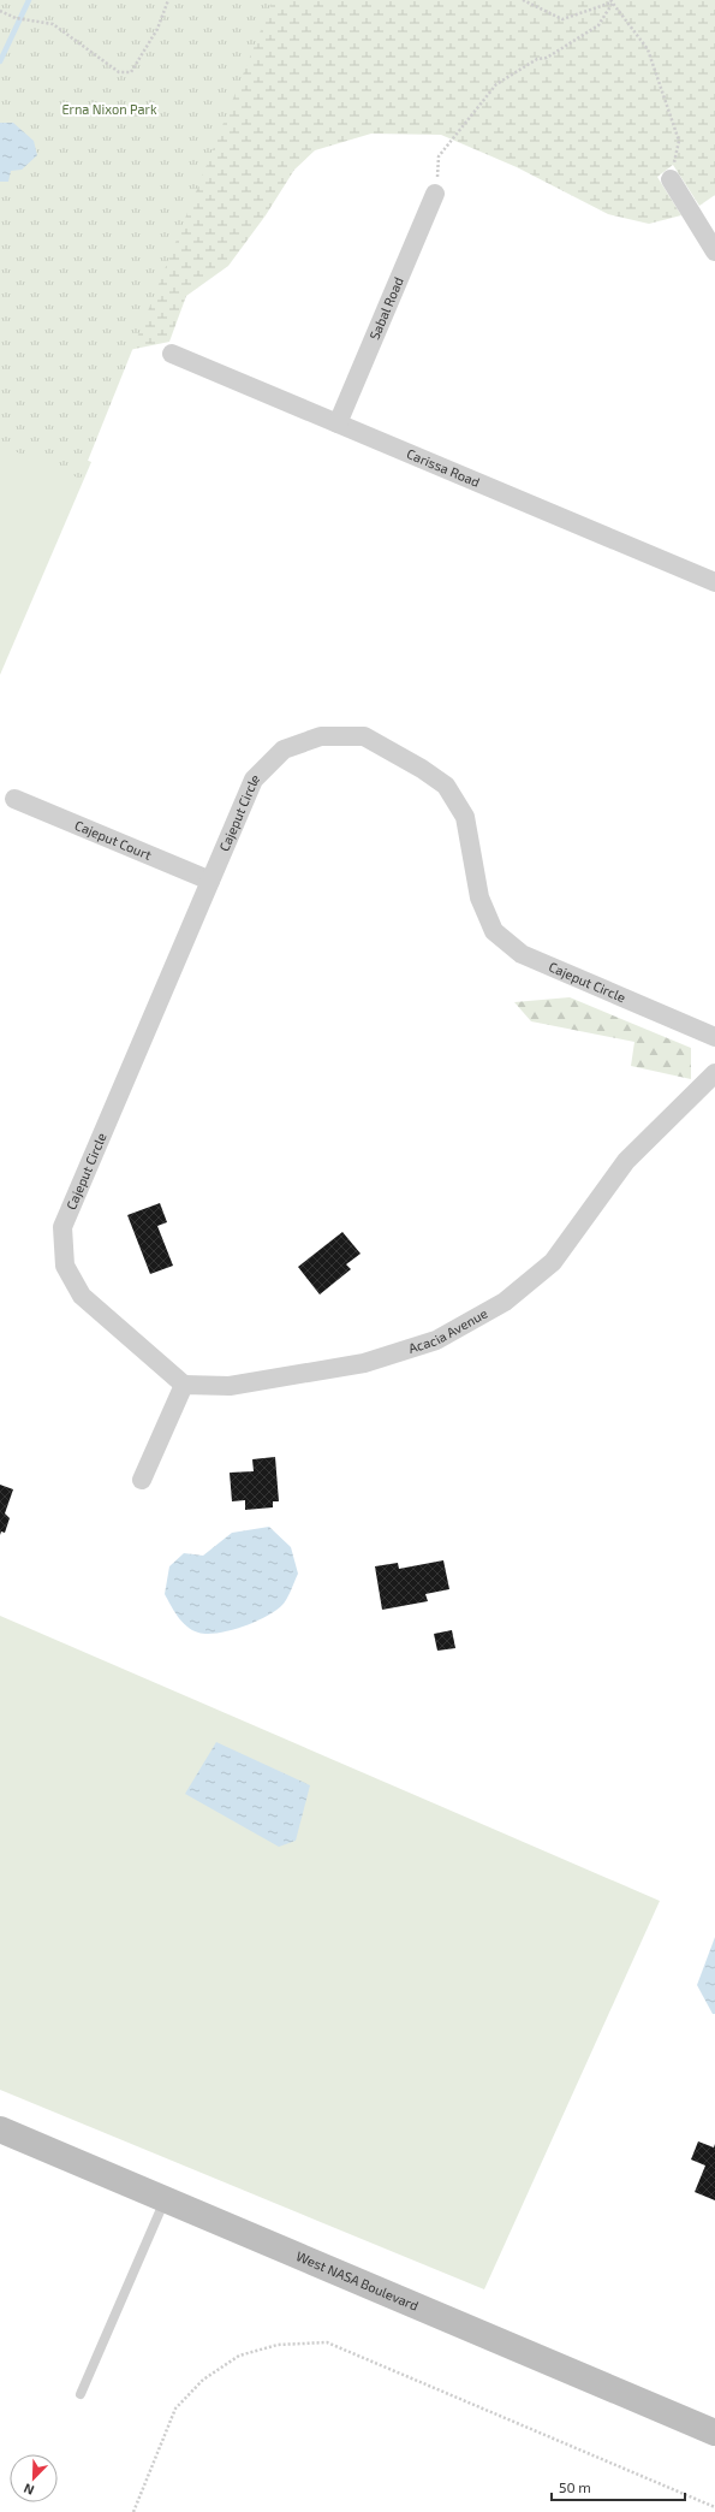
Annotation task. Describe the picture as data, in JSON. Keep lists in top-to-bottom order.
{
  "streets": {
    "main road": ["West NASA Boulevard"],
    "street": [
      "Sabal Road",
      "Carissa Road",
      "Cajeput Circle",
      "Cajeput Court",
      "Acacia Avenue"
    ]
  },
  "crossings": [
    ["Sabal Road", "Carissa Road"],
    ["Cajeput Circle", "Cajeput Court"],
    ["Cajeput Circle", "Acacia Avenue"]
  ],
  "parks": ["Erna Nixon Park"],
  "scale_bar": "50 m",
  "north": "bottom left"
}
